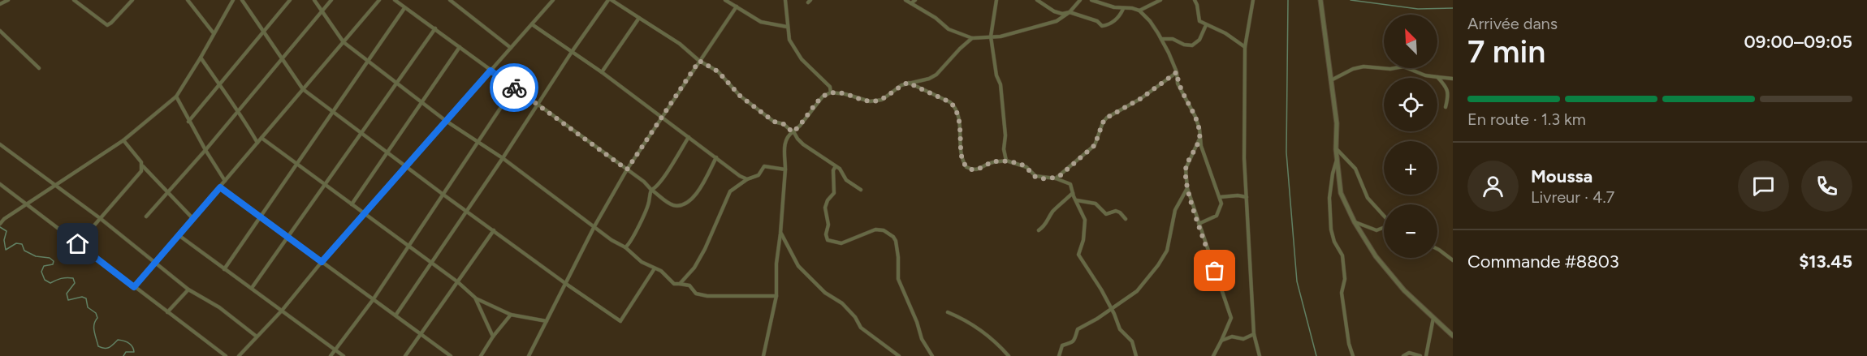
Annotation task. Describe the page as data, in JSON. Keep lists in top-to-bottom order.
{
  "north": "top left",
  "page": {
    "heading": ["7 min", "Arrivée dans", "09:00–09:05"],
    "panel": [
      "Moussa",
      "Livreur · 4.7",
      "Commande #8803",
      "$13.45"
    ],
    "map_buttons": ["+", "−"],
    "bar": "En route · 1.3 km"
  }
}
